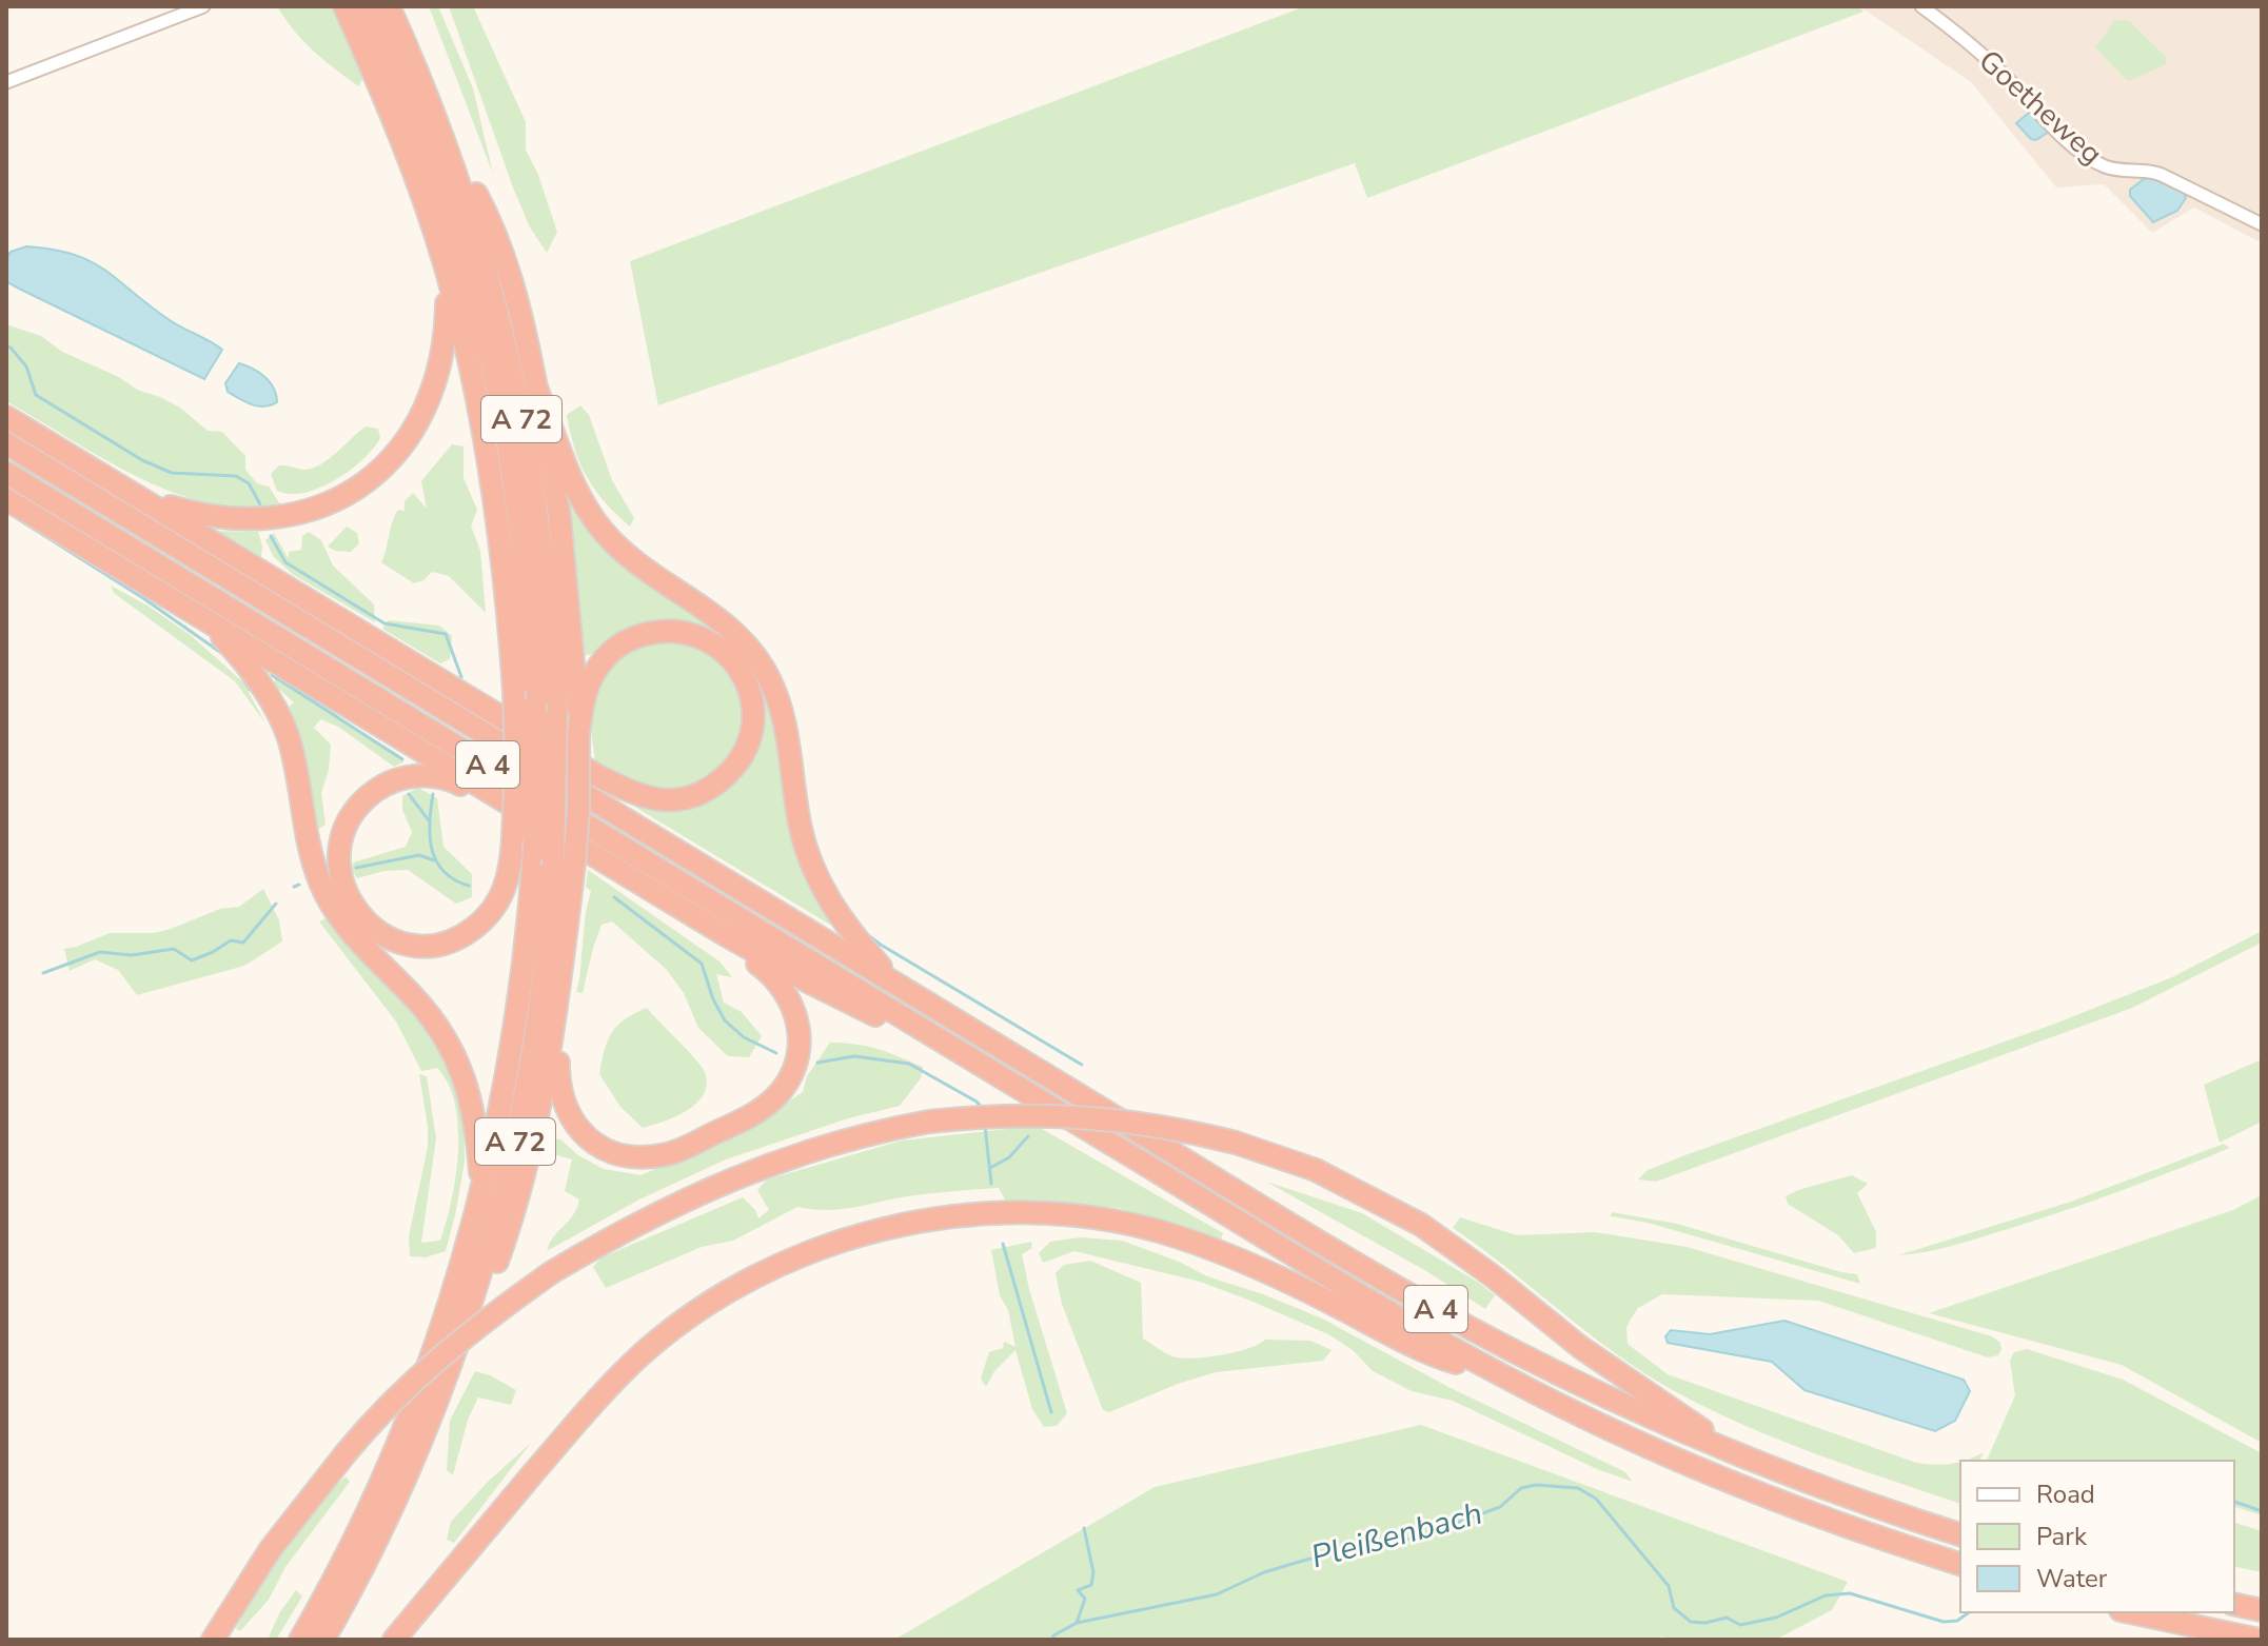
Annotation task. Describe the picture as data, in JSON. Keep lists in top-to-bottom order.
{
  "streets": {
    "highway": ["A 72", "A 4"],
    "street": ["Goetheweg"]
  },
  "water": ["Pleißenbach"],
  "legend": ["Road", "Park", "Water"]
}
